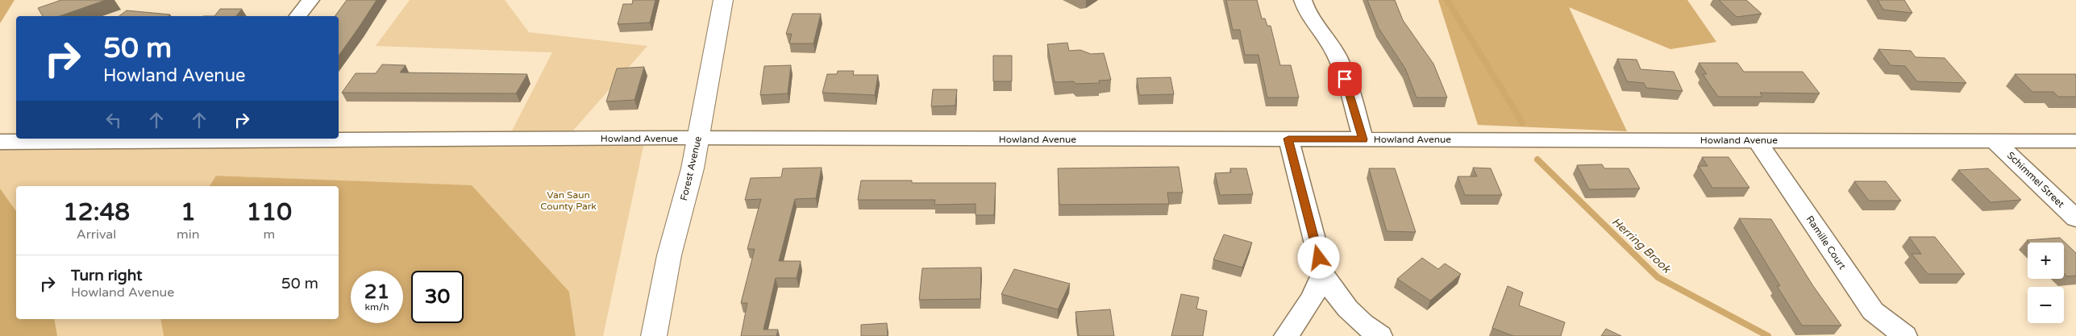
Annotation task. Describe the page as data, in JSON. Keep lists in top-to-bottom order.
{
  "streets": {
    "main road": ["Forest Avenue"],
    "street": ["Howland Avenue", "Schimmel Street", "Ramille Court"]
  },
  "crossings": [
    ["Howland Avenue", "Forest Avenue"],
    ["Howland Avenue", "Schimmel Street"],
    ["Howland Avenue", "Ramille Court"]
  ],
  "water": ["Herring Brook"],
  "parks": ["Van Saun County Park"],
  "page": {
    "turn": ["50 m", "Howland Avenue"],
    "eta": [
      "12:48",
      "Arrival",
      "1",
      "min",
      "110",
      "m"
    ],
    "map_buttons": ["+", "−"],
    "list": [
      {
        "name": "Turn right",
        "note": "Howland Avenue",
        "value": "50 m"
      }
    ],
    "speed": "21 km/h",
    "limit": "30"
  }
}
